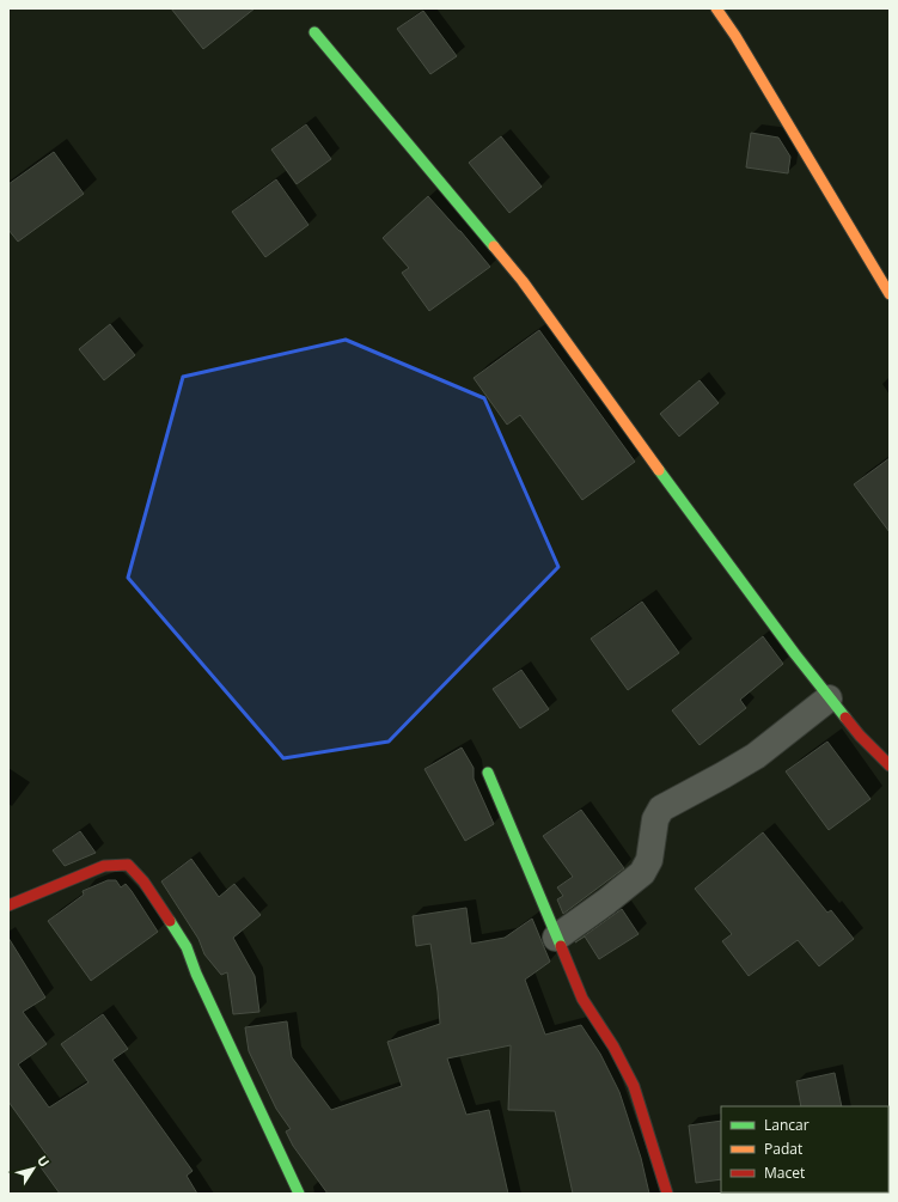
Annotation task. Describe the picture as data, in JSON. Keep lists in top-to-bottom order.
{
  "legend": ["Lancar", "Padat", "Macet"],
  "north": "top right"
}
